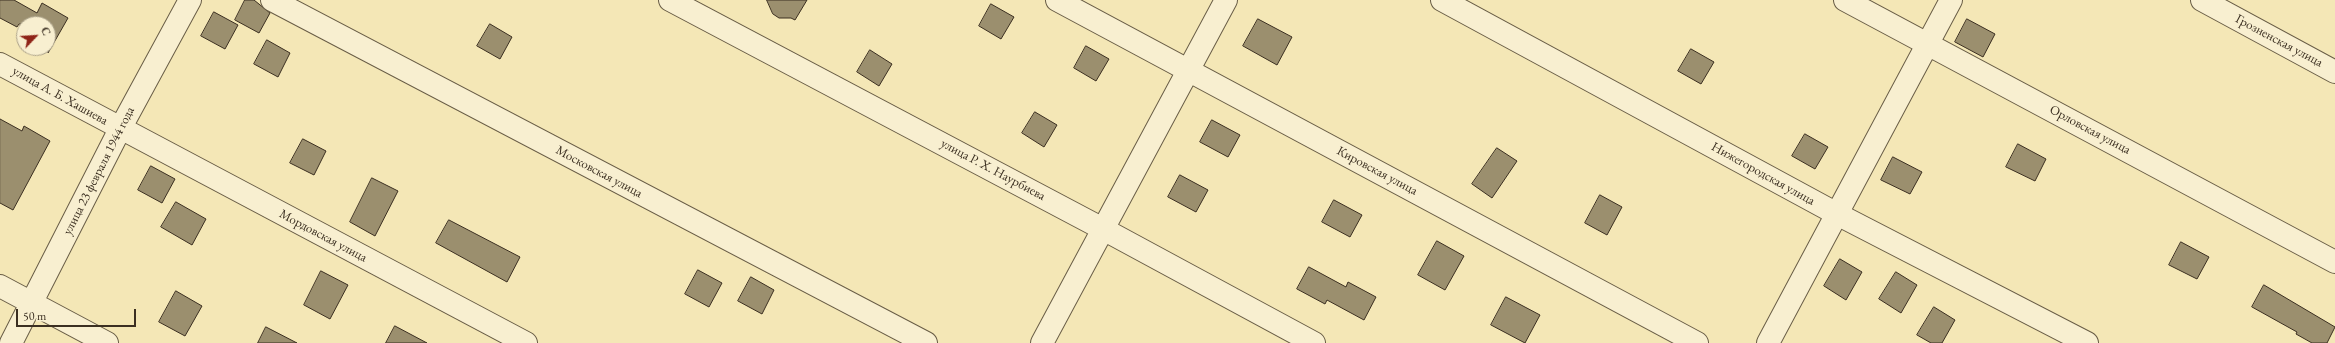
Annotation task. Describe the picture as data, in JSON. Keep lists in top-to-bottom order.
{
  "streets": {
    "street": [
      "Грозненская улица",
      "улица А. Б. Хашиева",
      "Орловская улица",
      "улица Р. Х. Наурбиева",
      "улица 23 февраля 1944 года",
      "Кировская улица",
      "Московская улица",
      "Нижегородская улица",
      "Мордовская улица"
    ]
  },
  "crossings": [
    ["улица А. Б. Хашиева", "улица 23 февраля 1944 года"],
    ["улица А. Б. Хашиева", "Мордовская улица"],
    ["улица 23 февраля 1944 года", "Мордовская улица"]
  ],
  "scale_bar": "50 m",
  "north": "top right"
}
